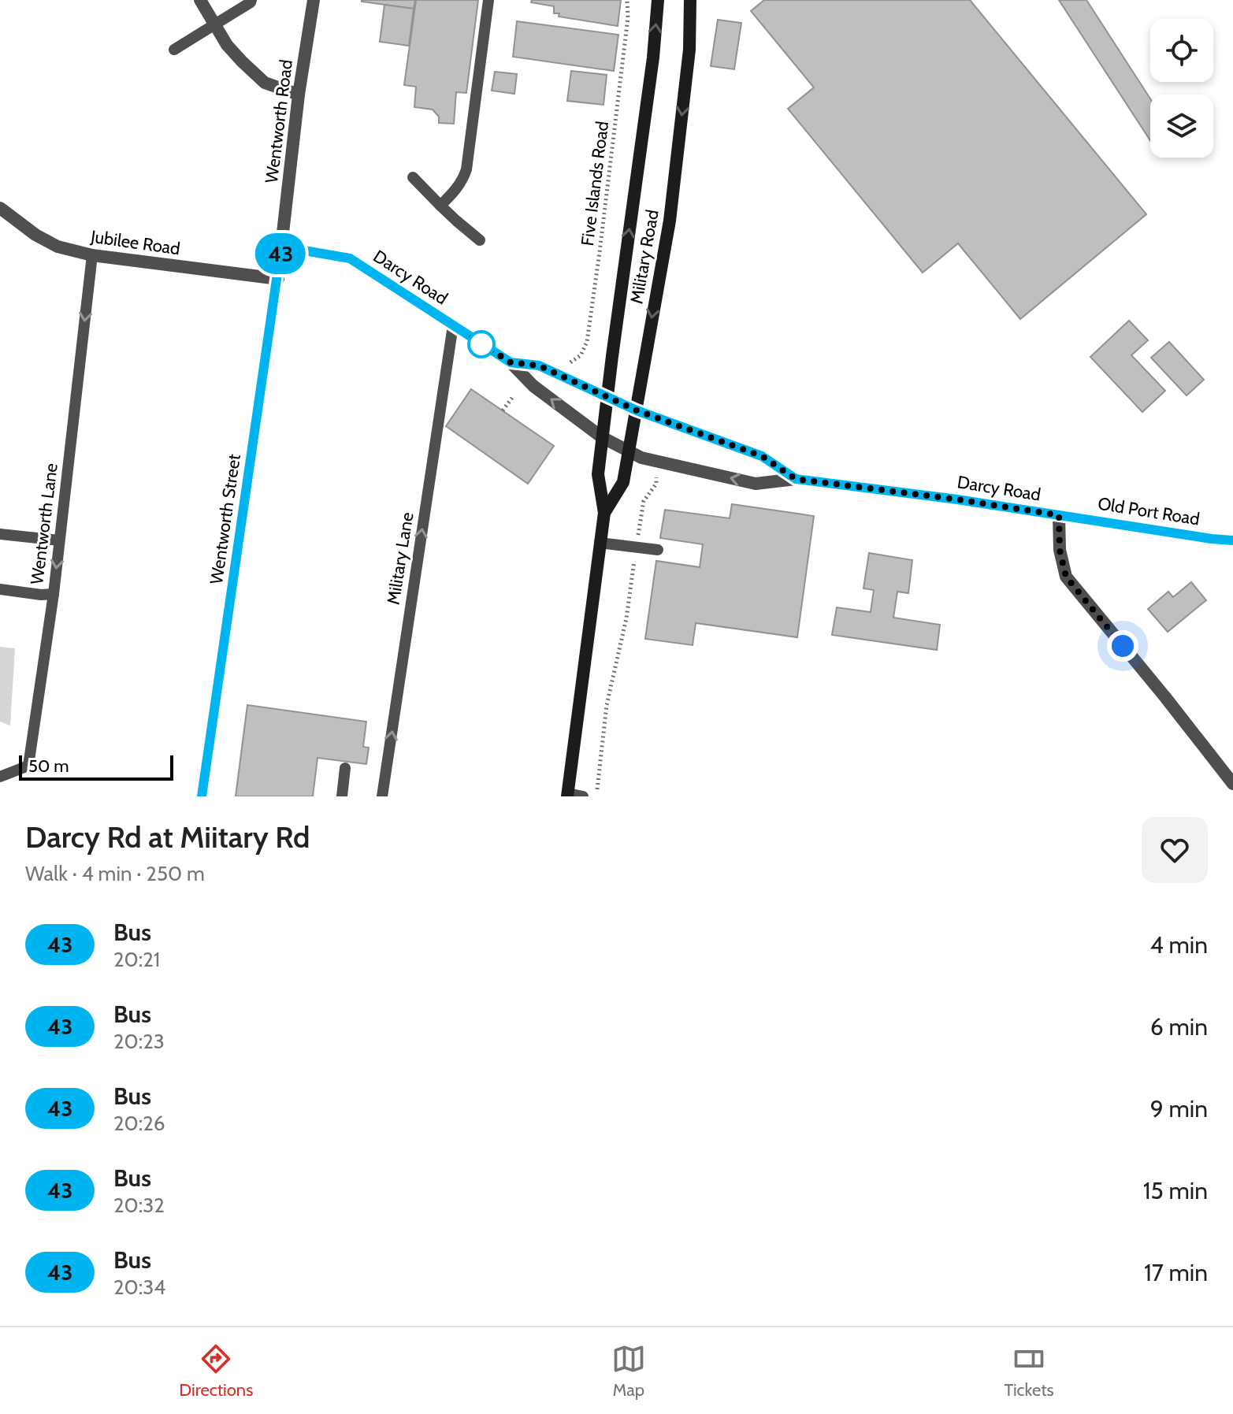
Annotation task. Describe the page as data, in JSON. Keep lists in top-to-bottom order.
{
  "streets": {
    "main road": ["Military Road"],
    "street": [
      "Wentworth Road",
      "Jubilee Road",
      "Darcy Road",
      "Old Port Road",
      "Wentworth Street"
    ],
    "lane": ["Wentworth Lane", "Military Lane"],
    "path": ["Five Islands Road"]
  },
  "crossings": [
    ["Wentworth Road", "Darcy Road"],
    ["Wentworth Road", "Wentworth Street"],
    ["Jubilee Road", "Wentworth Street"],
    ["Jubilee Road", "Wentworth Lane"],
    ["Military Road", "Darcy Road"],
    ["Darcy Road", "Old Port Road"],
    ["Darcy Road", "Wentworth Street"],
    ["Darcy Road", "Military Lane"]
  ],
  "one_way": ["Wentworth Lane", "Military Lane"],
  "lines": ["bus line 43"],
  "scale_bar": "50 m",
  "page": {
    "on_map": "43",
    "scale": "50 m",
    "heading": ["Darcy Rd at Miitary Rd", "Walk · 4 min · 250 m"],
    "list": [
      {
        "mark": "43",
        "name": "Bus",
        "note": "20:21",
        "value": "4 min"
      },
      {
        "mark": "43",
        "name": "Bus",
        "note": "20:23",
        "value": "6 min"
      },
      {
        "mark": "43",
        "name": "Bus",
        "note": "20:26",
        "value": "9 min"
      },
      {
        "mark": "43",
        "name": "Bus",
        "note": "20:32",
        "value": "15 min"
      },
      {
        "mark": "43",
        "name": "Bus",
        "note": "20:34",
        "value": "17 min"
      }
    ],
    "tabs": ["Directions", "Map", "Tickets"]
  }
}
